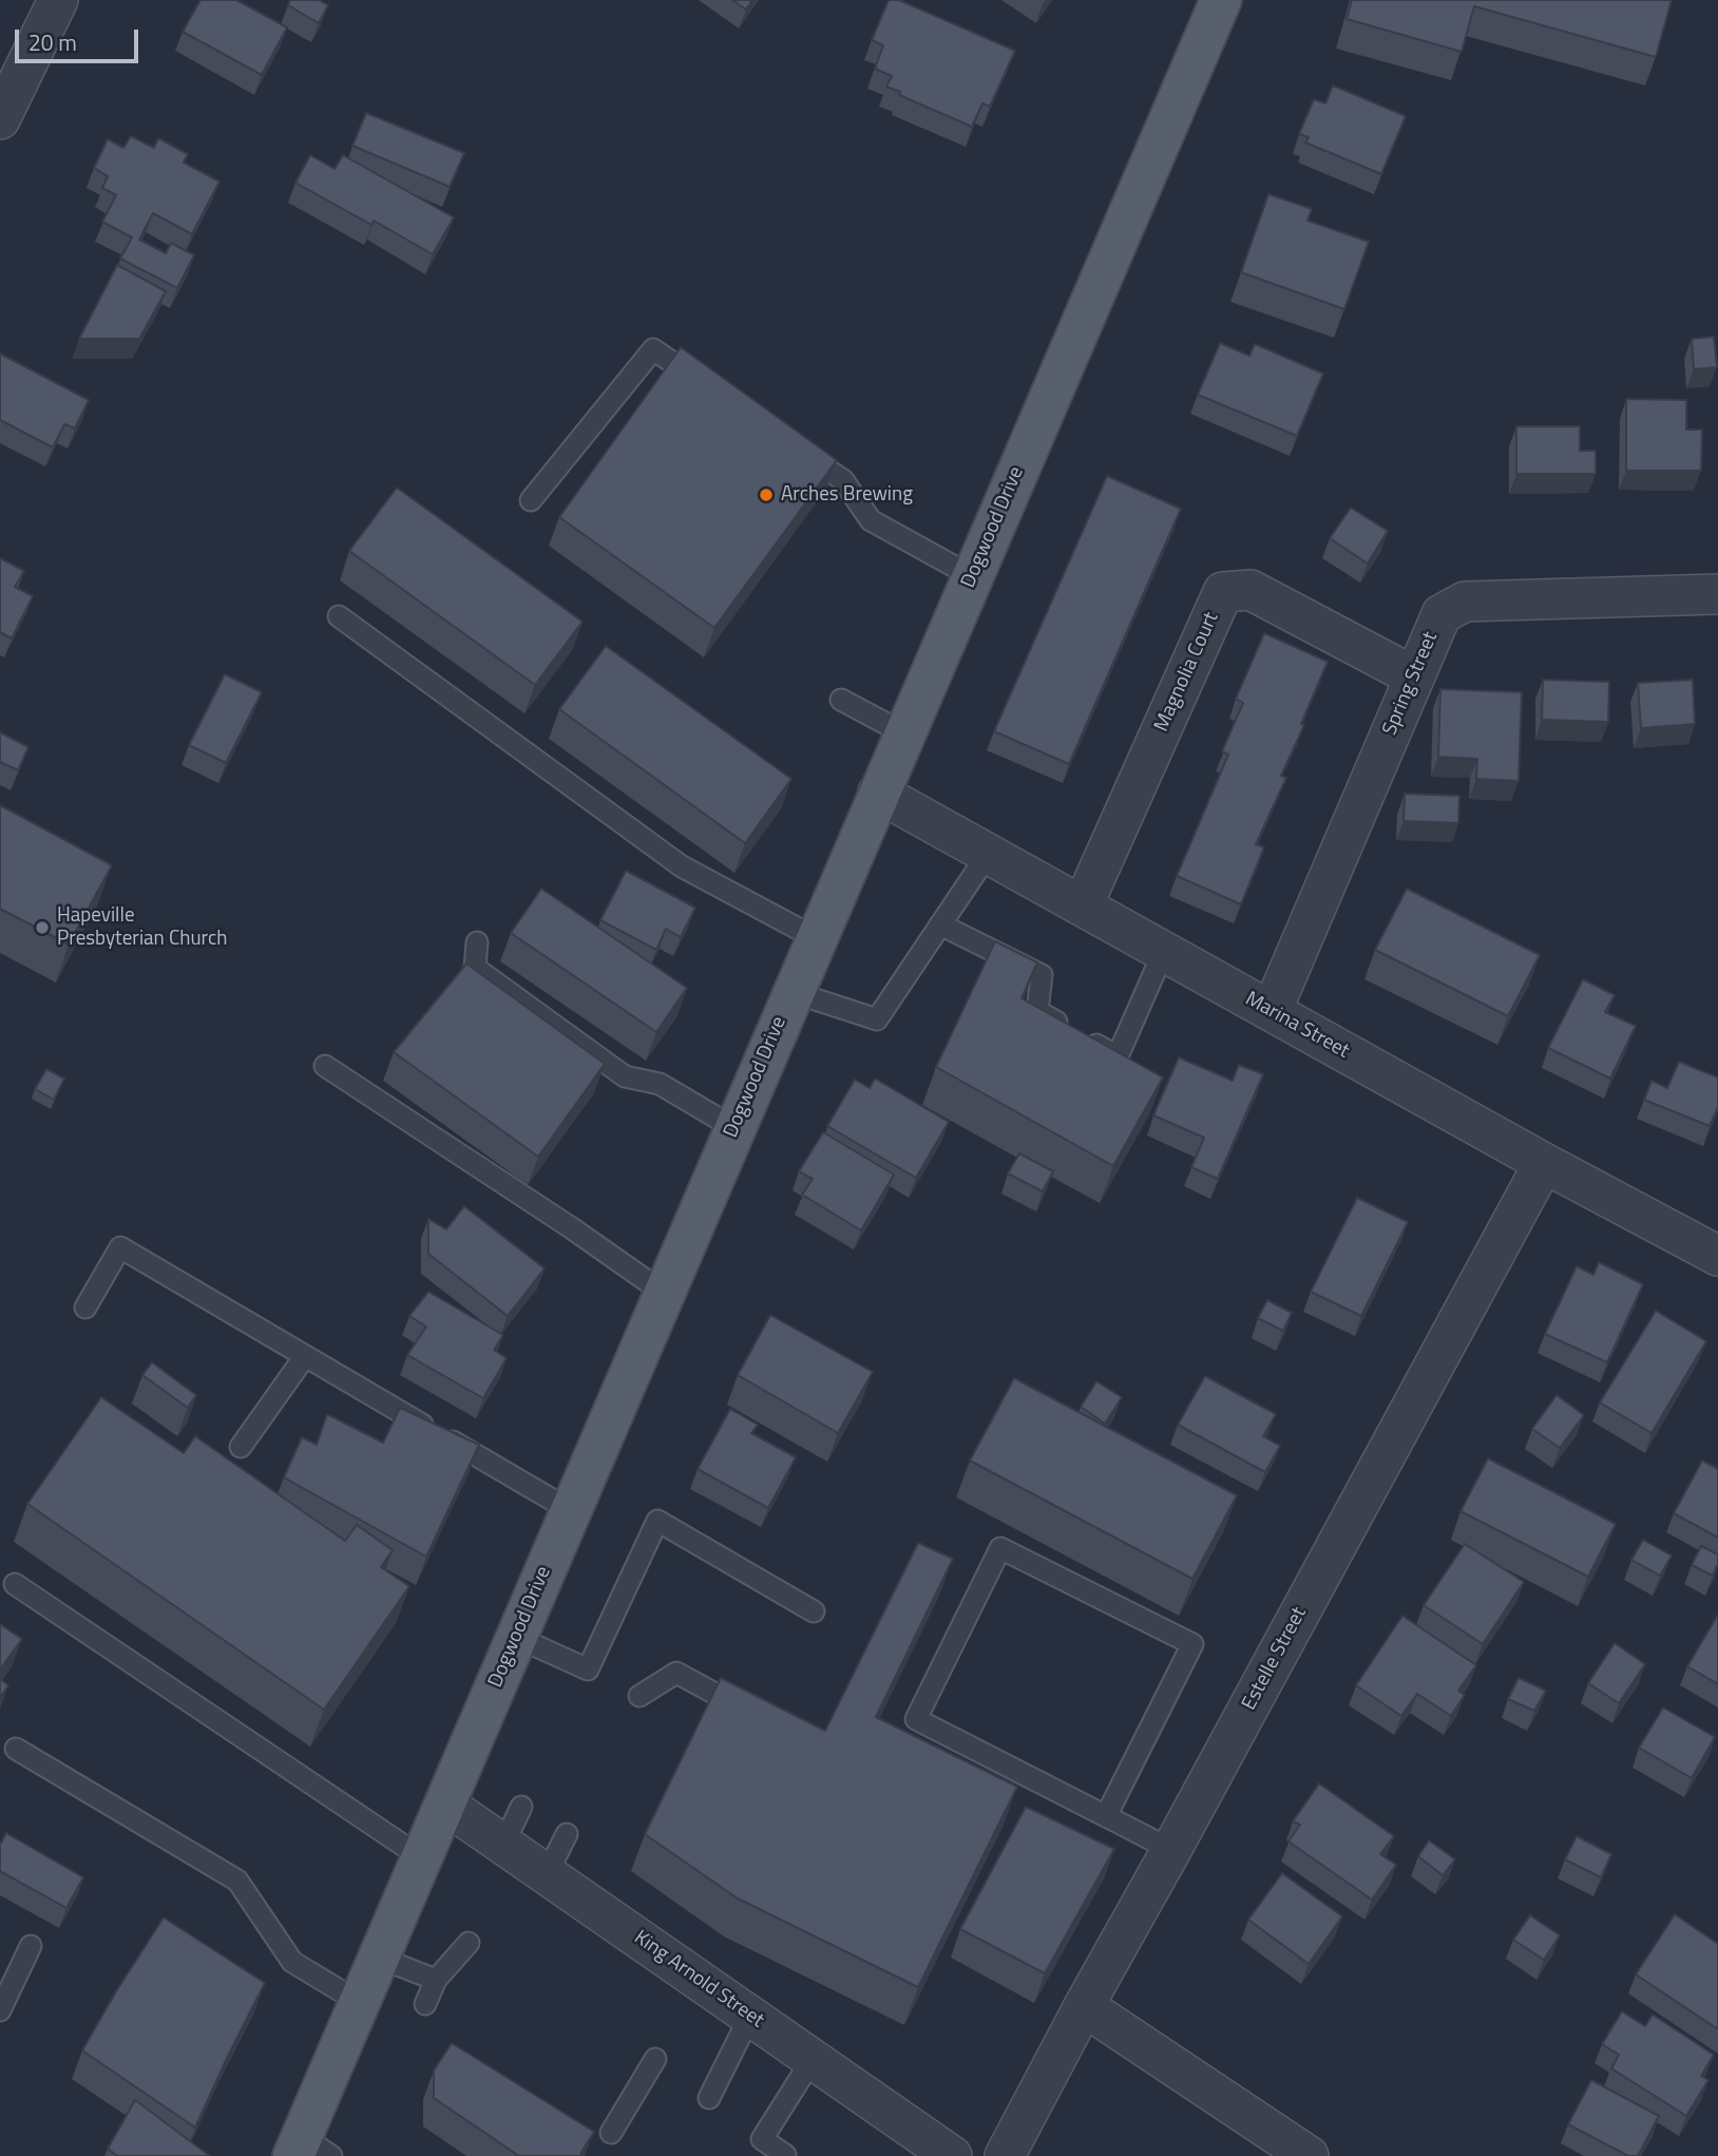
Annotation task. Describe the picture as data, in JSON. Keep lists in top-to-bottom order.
{
  "streets": {
    "main road": ["Dogwood Drive"],
    "street": [
      "Magnolia Court",
      "Spring Street",
      "Marina Street",
      "Estelle Street",
      "King Arnold Street"
    ]
  },
  "crossings": [
    ["Dogwood Drive", "Marina Street"],
    ["Dogwood Drive", "King Arnold Street"],
    ["Magnolia Court", "Spring Street"],
    ["Magnolia Court", "Marina Street"],
    ["Spring Street", "Marina Street"],
    ["Marina Street", "Estelle Street"]
  ],
  "places": ["Arches Brewing", "Hapeville Presbyterian Church"],
  "scale_bar": "20 m"
}
